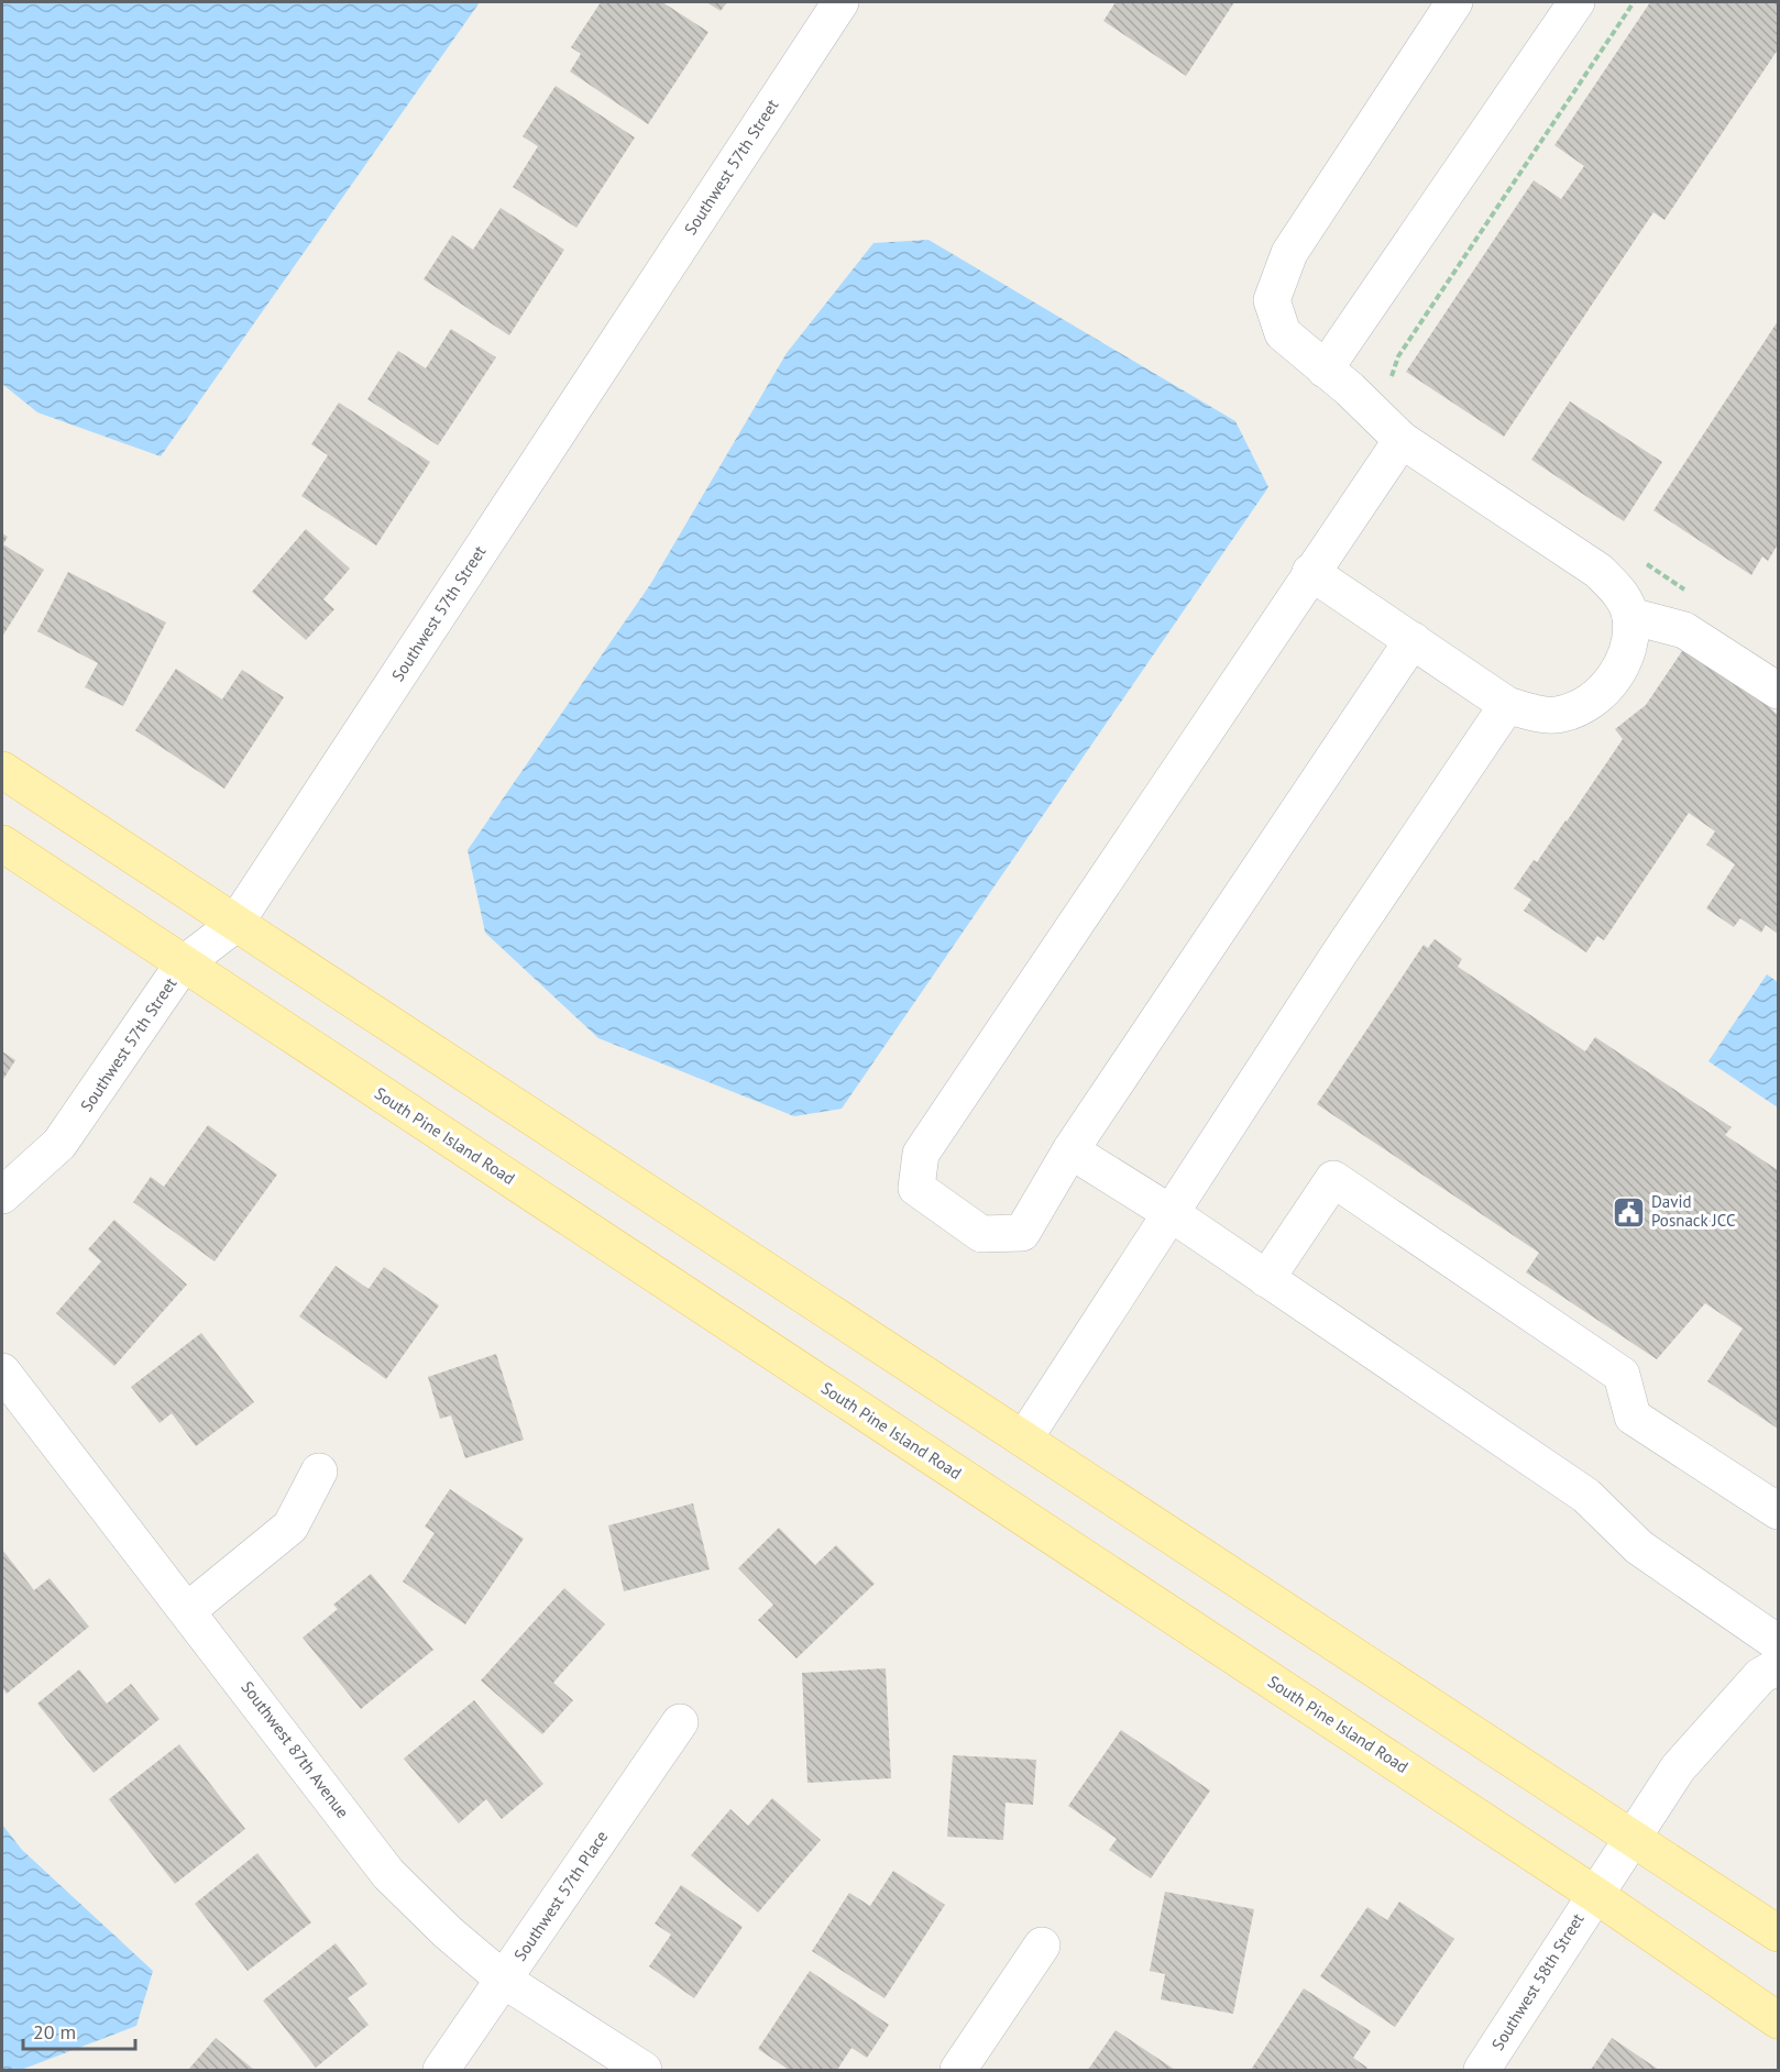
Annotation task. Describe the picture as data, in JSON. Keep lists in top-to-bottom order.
{
  "streets": {
    "main road": ["South Pine Island Road"],
    "street": [
      "Southwest 57th Street",
      "Southwest 87th Avenue",
      "Southwest 57th Place",
      "Southwest 58th Street"
    ]
  },
  "crossings": [
    ["Southwest 57th Street", "South Pine Island Road"],
    ["South Pine Island Road", "Southwest 58th Street"],
    ["Southwest 87th Avenue", "Southwest 57th Place"]
  ],
  "places": {
    "public building": ["David Posnack JCC"]
  },
  "scale_bar": "20 m"
}
